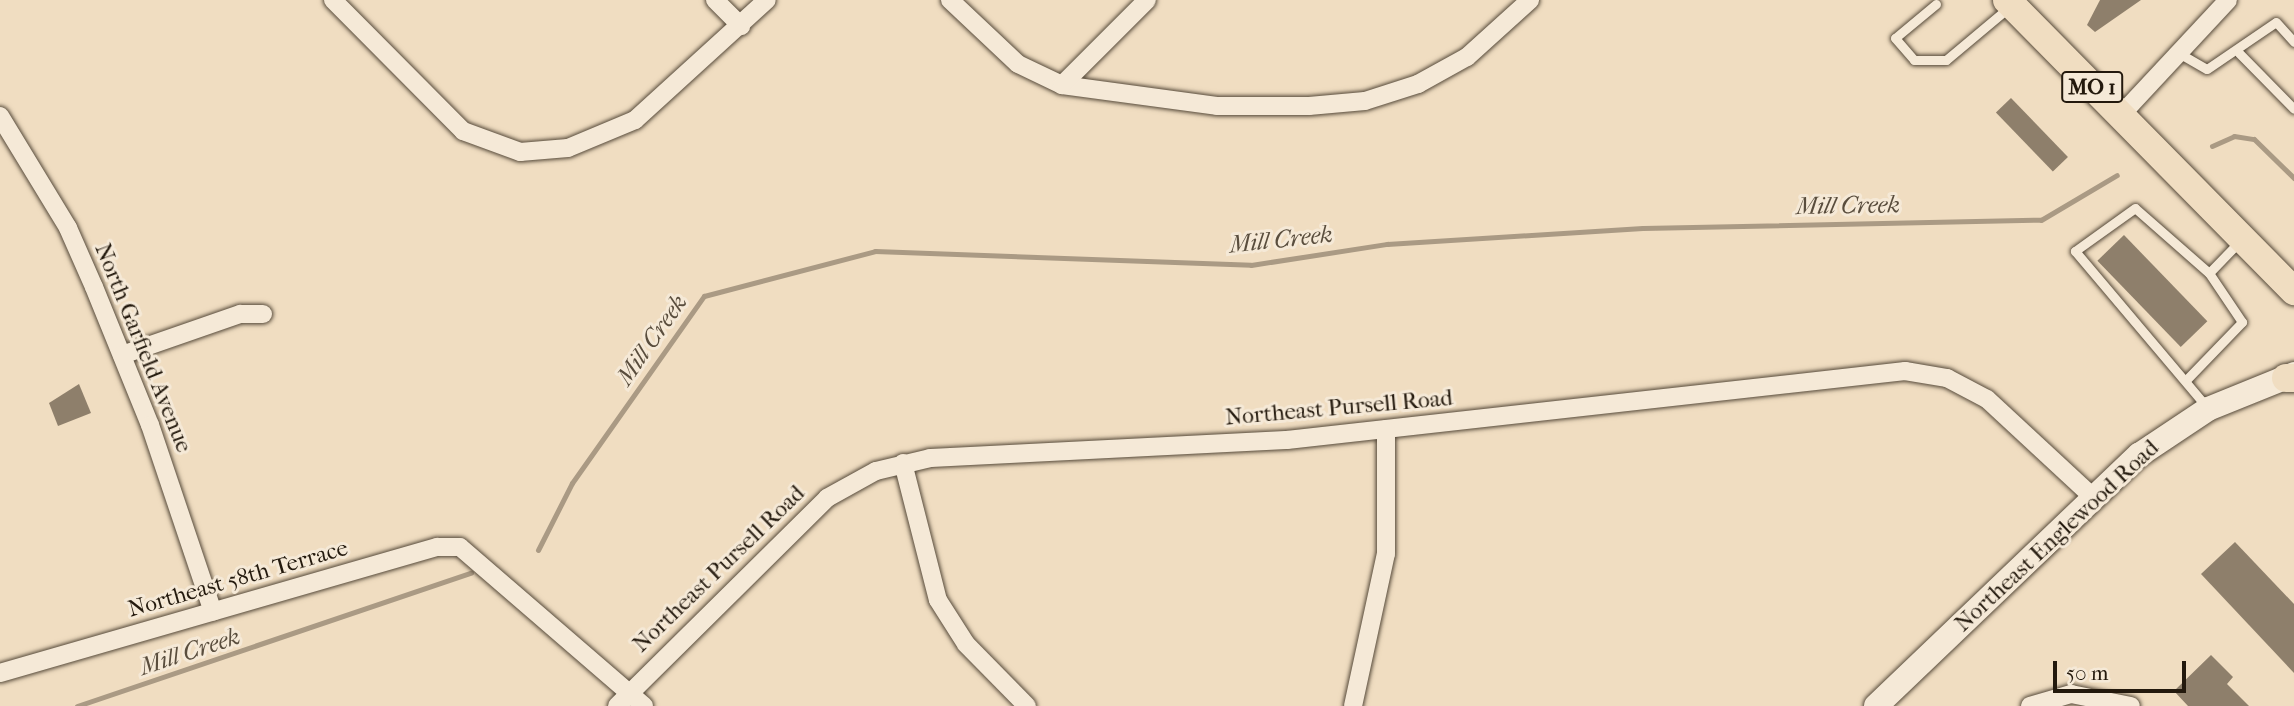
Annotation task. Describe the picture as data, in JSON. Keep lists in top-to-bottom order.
{
  "streets": {
    "main road": ["MO 1", "Northeast Englewood Road"],
    "street": ["North Garfield Avenue", "Northeast Pursell Road", "Northeast 58th Terrace"]
  },
  "crossings": [
    ["North Garfield Avenue", "Northeast 58th Terrace"],
    ["Northeast Pursell Road", "Northeast Englewood Road"],
    ["Northeast Pursell Road", "Northeast 58th Terrace"]
  ],
  "water": ["Mill Creek"],
  "scale_bar": "50 m"
}
